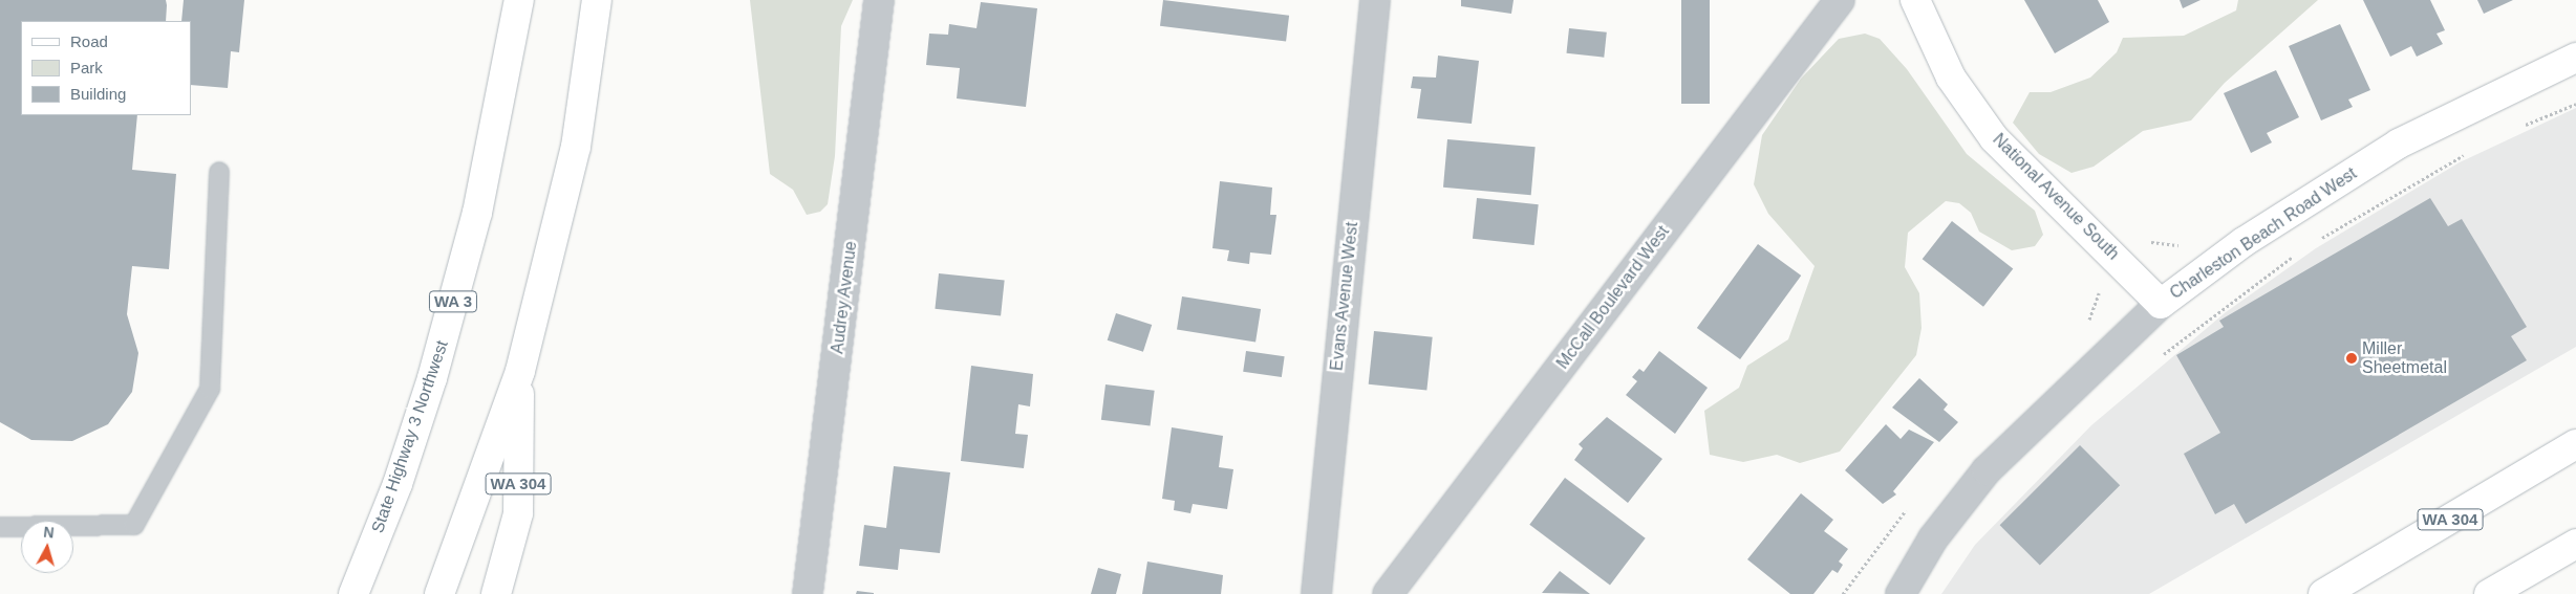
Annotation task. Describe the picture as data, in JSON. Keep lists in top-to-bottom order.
{
  "streets": {
    "main road": [
      "National Avenue South",
      "Charleston Beach Road West",
      "WA 3",
      "State Highway 3 Northwest",
      "WA 304"
    ],
    "street": ["Evans Avenue West", "Audrey Avenue", "McCall Boulevard West"]
  },
  "crossings": [
    ["National Avenue South", "Charleston Beach Road West"]
  ],
  "places": ["Miller Sheetmetal"],
  "legend": ["Road", "Park", "Building"],
  "north": "top"
}
